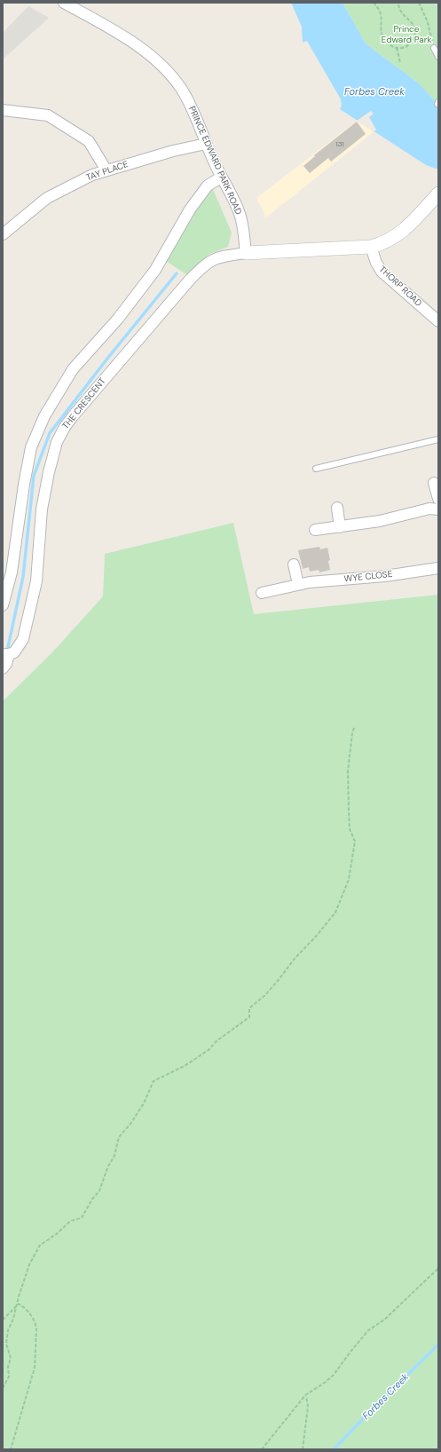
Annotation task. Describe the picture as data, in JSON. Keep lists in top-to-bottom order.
{
  "streets": {
    "street": [
      "PRINCE EDWARD PARK ROAD",
      "TAY PLACE",
      "THORP ROAD",
      "THE CRESCENT",
      "WYE CLOSE"
    ]
  },
  "crossings": [
    ["PRINCE EDWARD PARK ROAD", "TAY PLACE"],
    ["PRINCE EDWARD PARK ROAD", "THE CRESCENT"]
  ],
  "water": ["Forbes Creek"],
  "parks": ["Prince Edward Park"],
  "house_numbers": ["131"]
}
